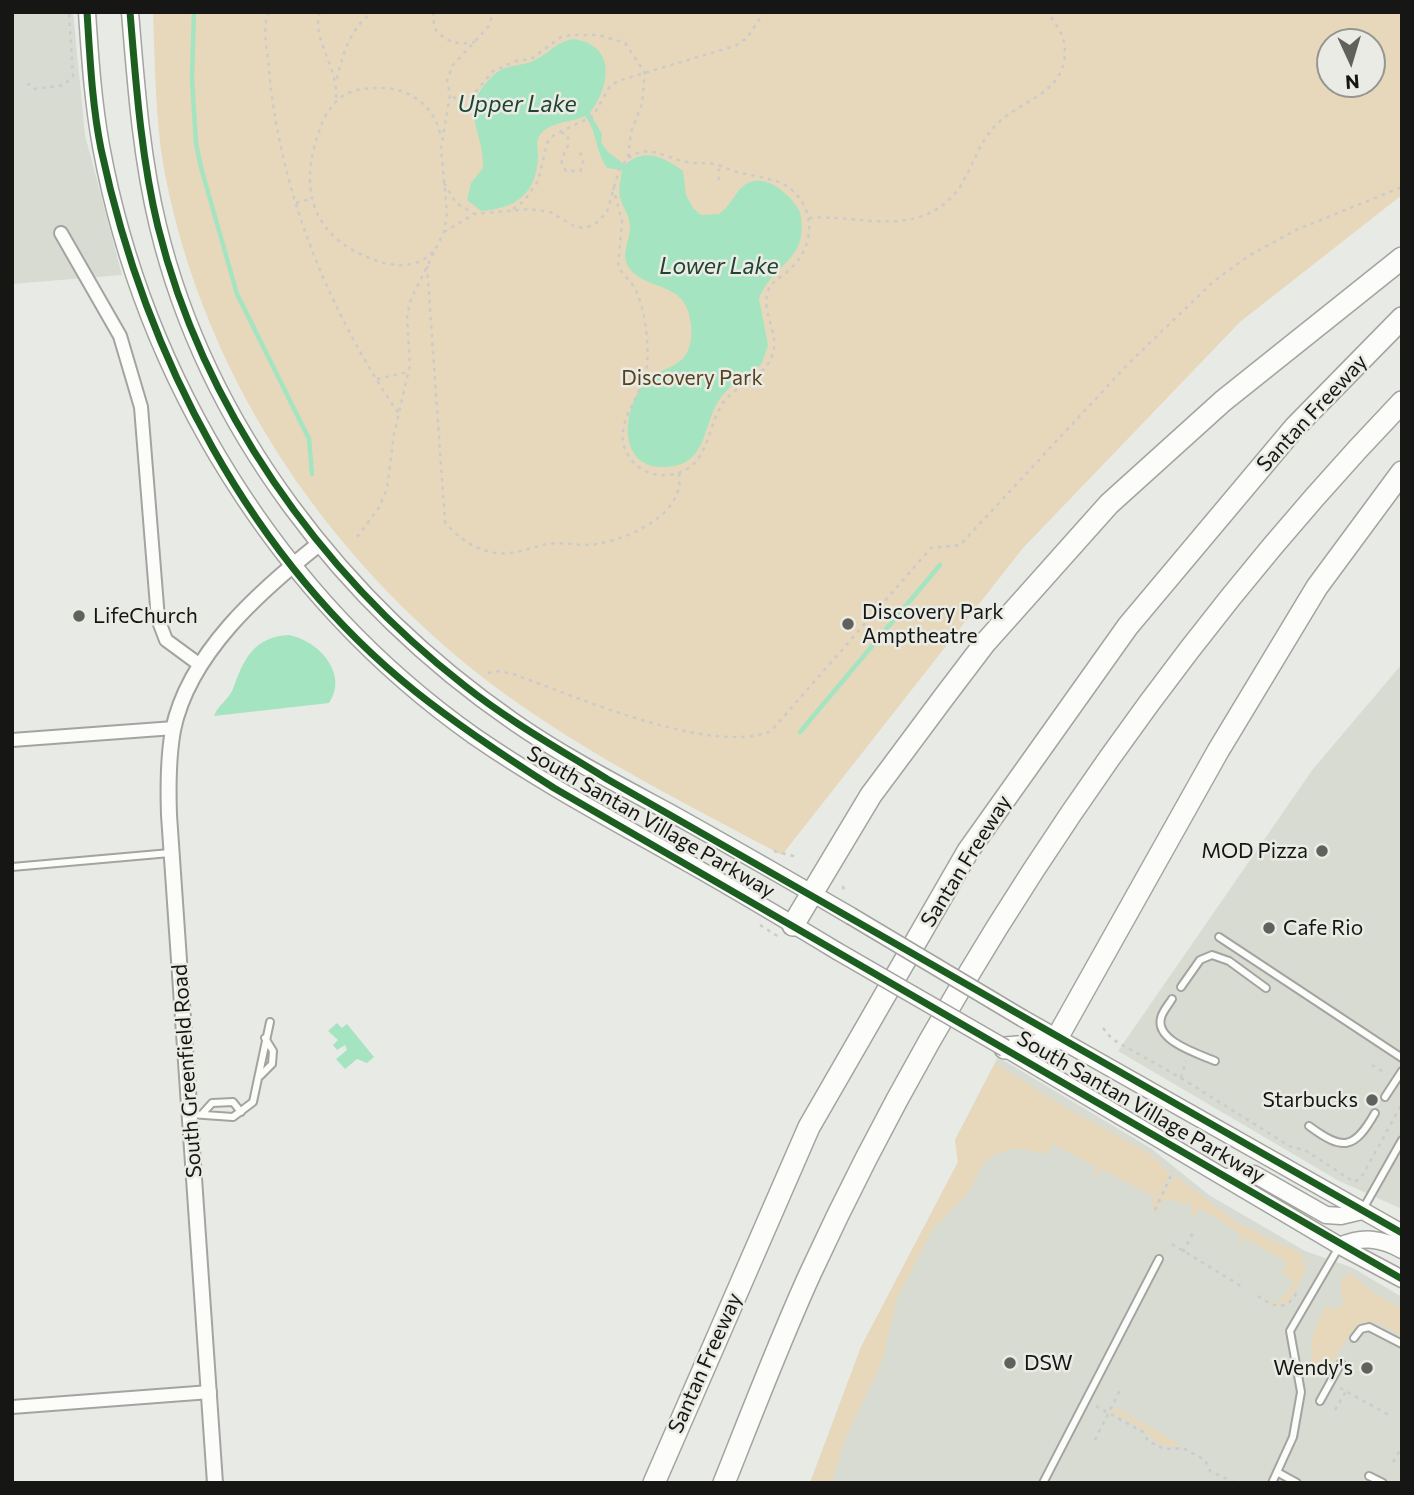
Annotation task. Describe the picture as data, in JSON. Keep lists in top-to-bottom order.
{
  "streets": {
    "highway": ["Santan Freeway"],
    "main road": ["South Santan Village Parkway"],
    "street": ["South Greenfield Road"]
  },
  "crossings": [
    ["South Santan Village Parkway", "South Greenfield Road"]
  ],
  "water": ["Upper Lake", "Lower Lake"],
  "parks": ["Discovery Park"],
  "places": [
    "LifeChurch",
    "Discovery Park Amptheatre",
    "MOD Pizza",
    "Cafe Rio",
    "Starbucks",
    "DSW",
    "Wendy's"
  ],
  "north": "bottom"
}
